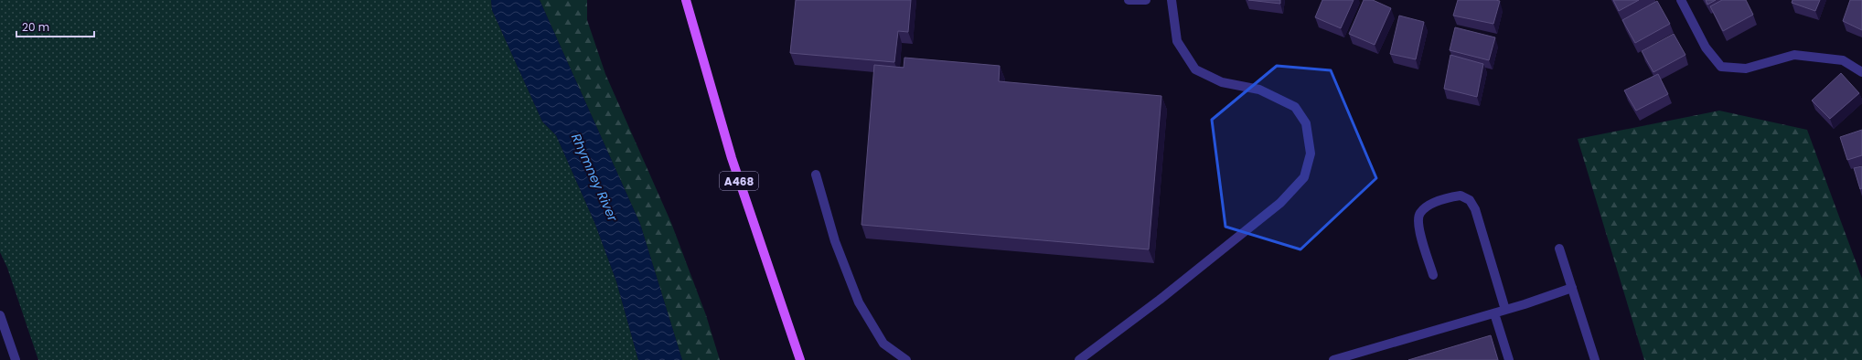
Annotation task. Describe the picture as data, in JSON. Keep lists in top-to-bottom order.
{
  "streets": {
    "main road": ["A468"]
  },
  "water": ["Rhymney River"],
  "scale_bar": "20 m"
}
